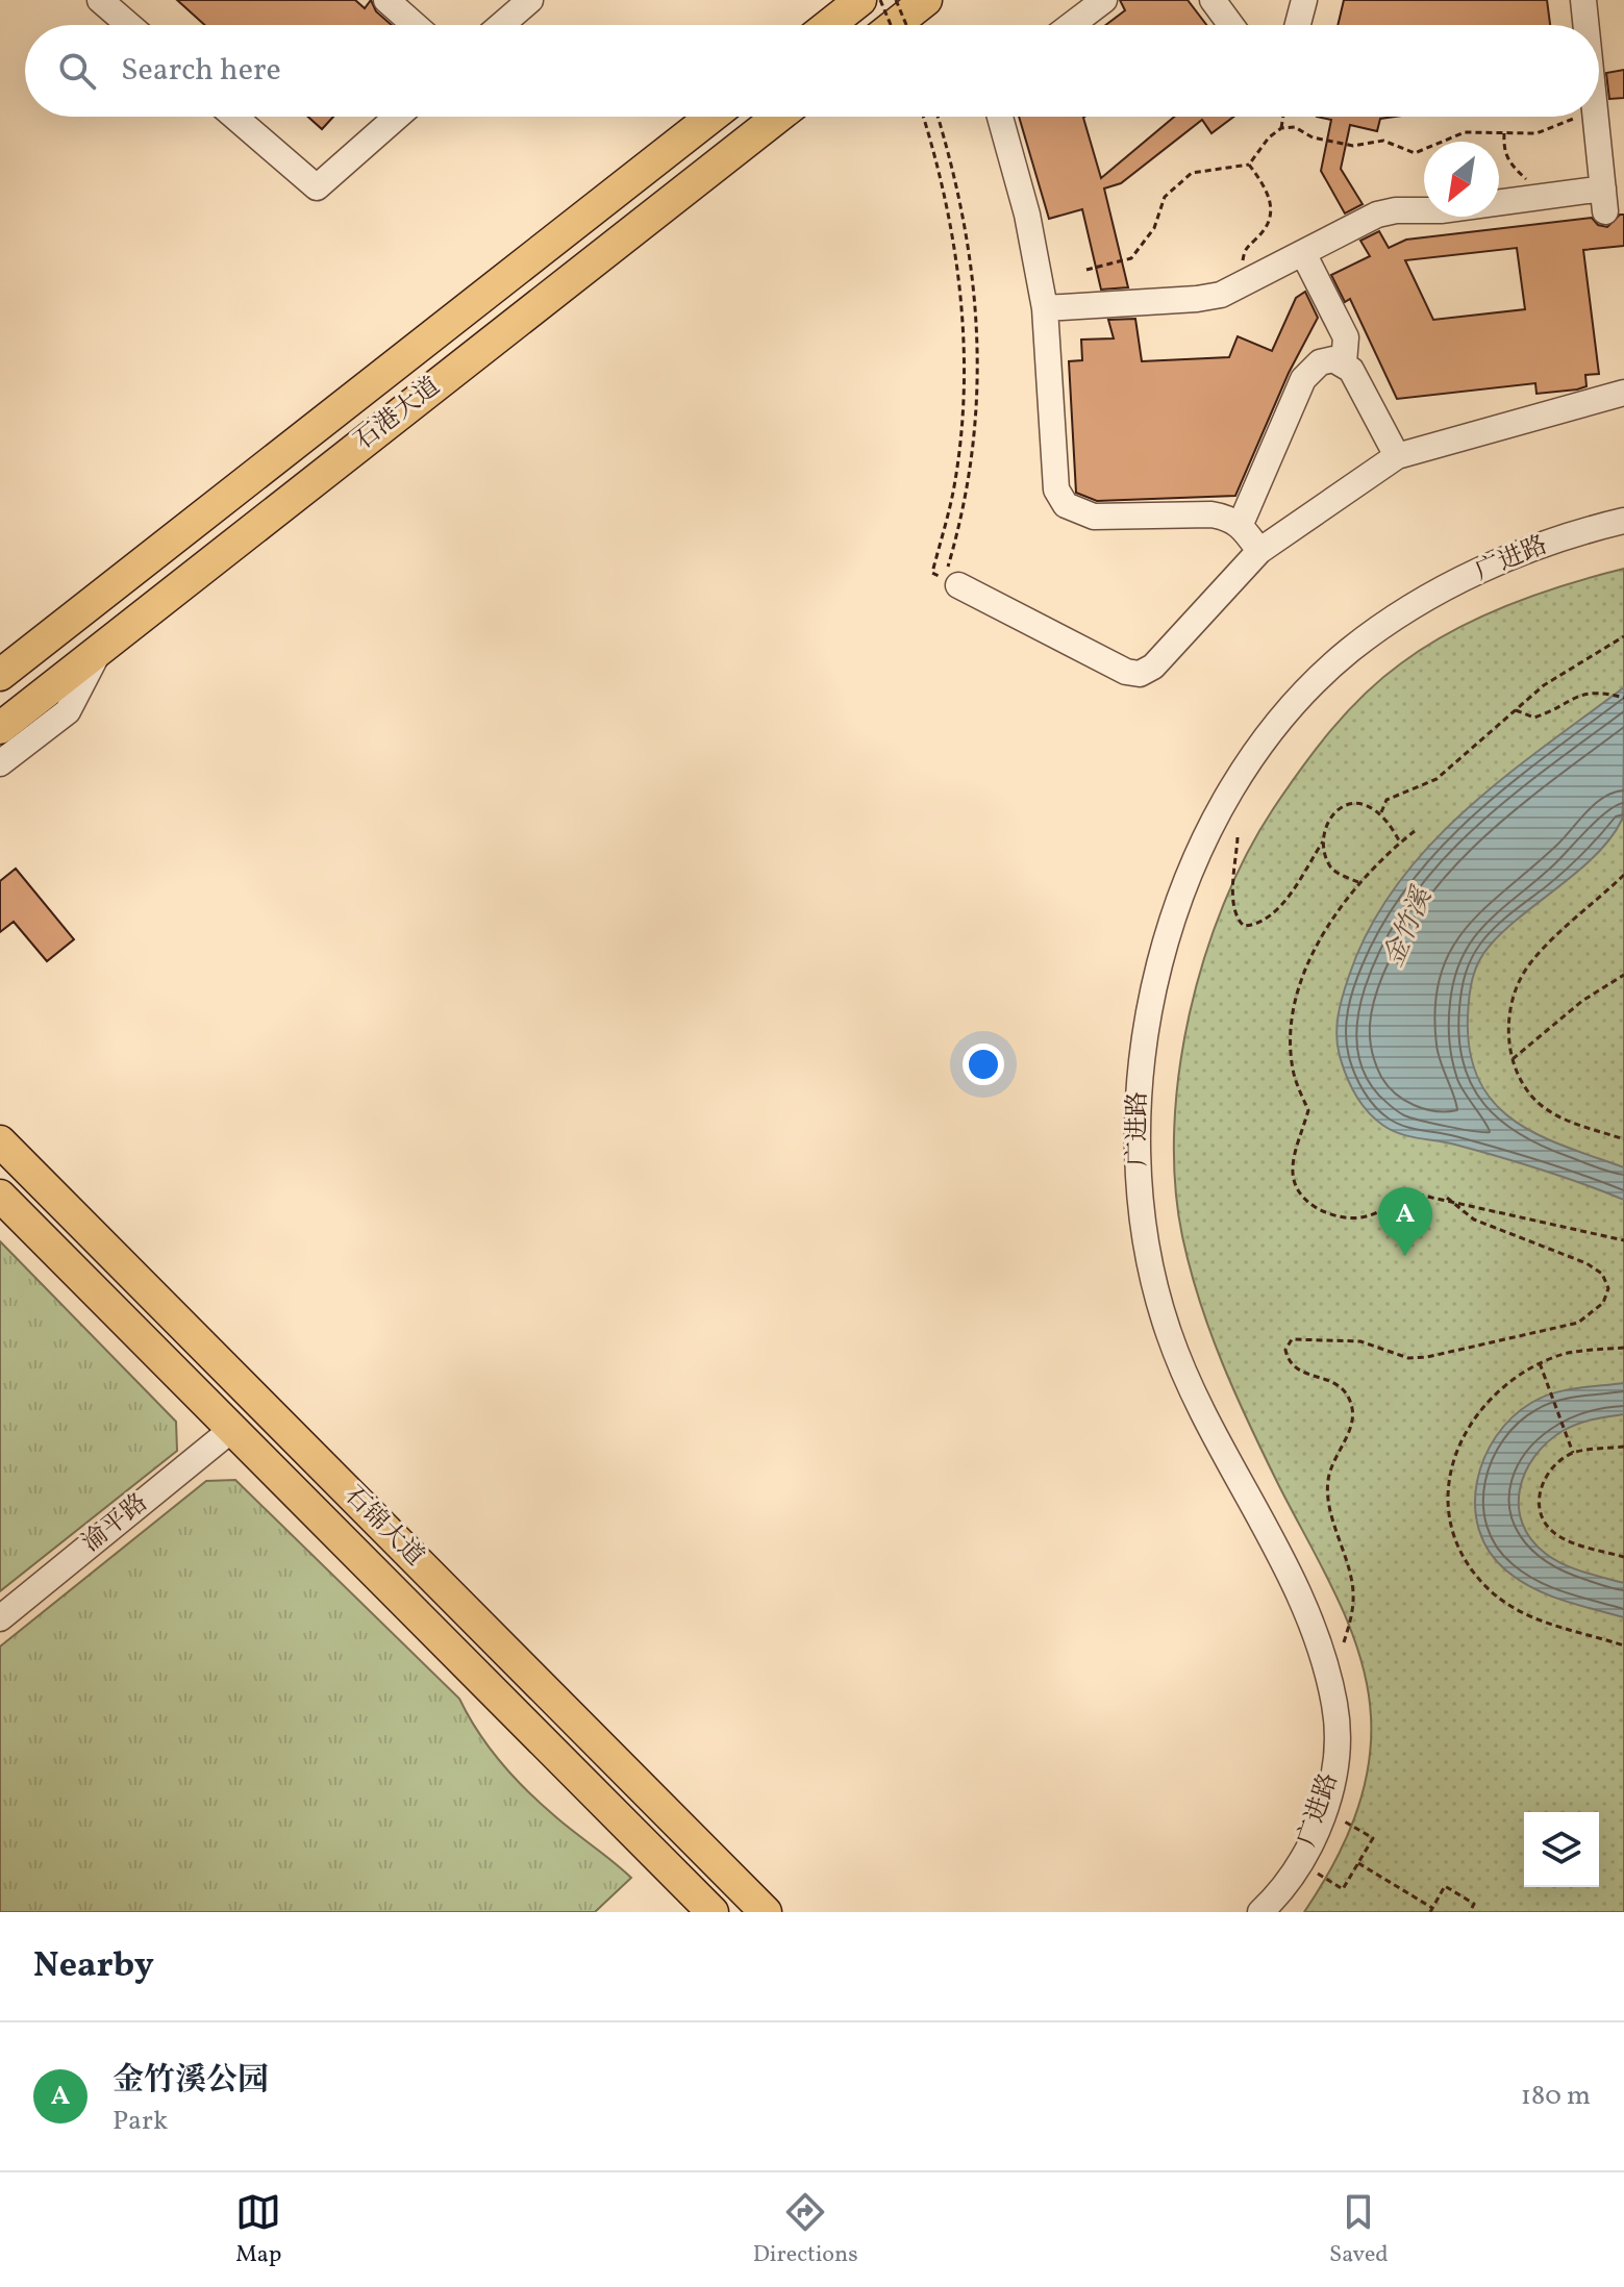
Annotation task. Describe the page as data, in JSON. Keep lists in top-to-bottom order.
{
  "streets": {
    "main road": ["石港大道", "石锦大道"],
    "street": ["广进路", "渝平路"]
  },
  "crossings": [
    ["渝平路", "石锦大道"]
  ],
  "water": ["金竹溪"],
  "north": "bottom left",
  "page": {
    "search": "Search here",
    "pins": "A",
    "heading": "Nearby",
    "list": [
      {
        "mark": "A",
        "name": "金竹溪公园",
        "note": "Park",
        "value": "180 m"
      }
    ],
    "nav": ["Map", "Directions", "Saved"]
  }
}
